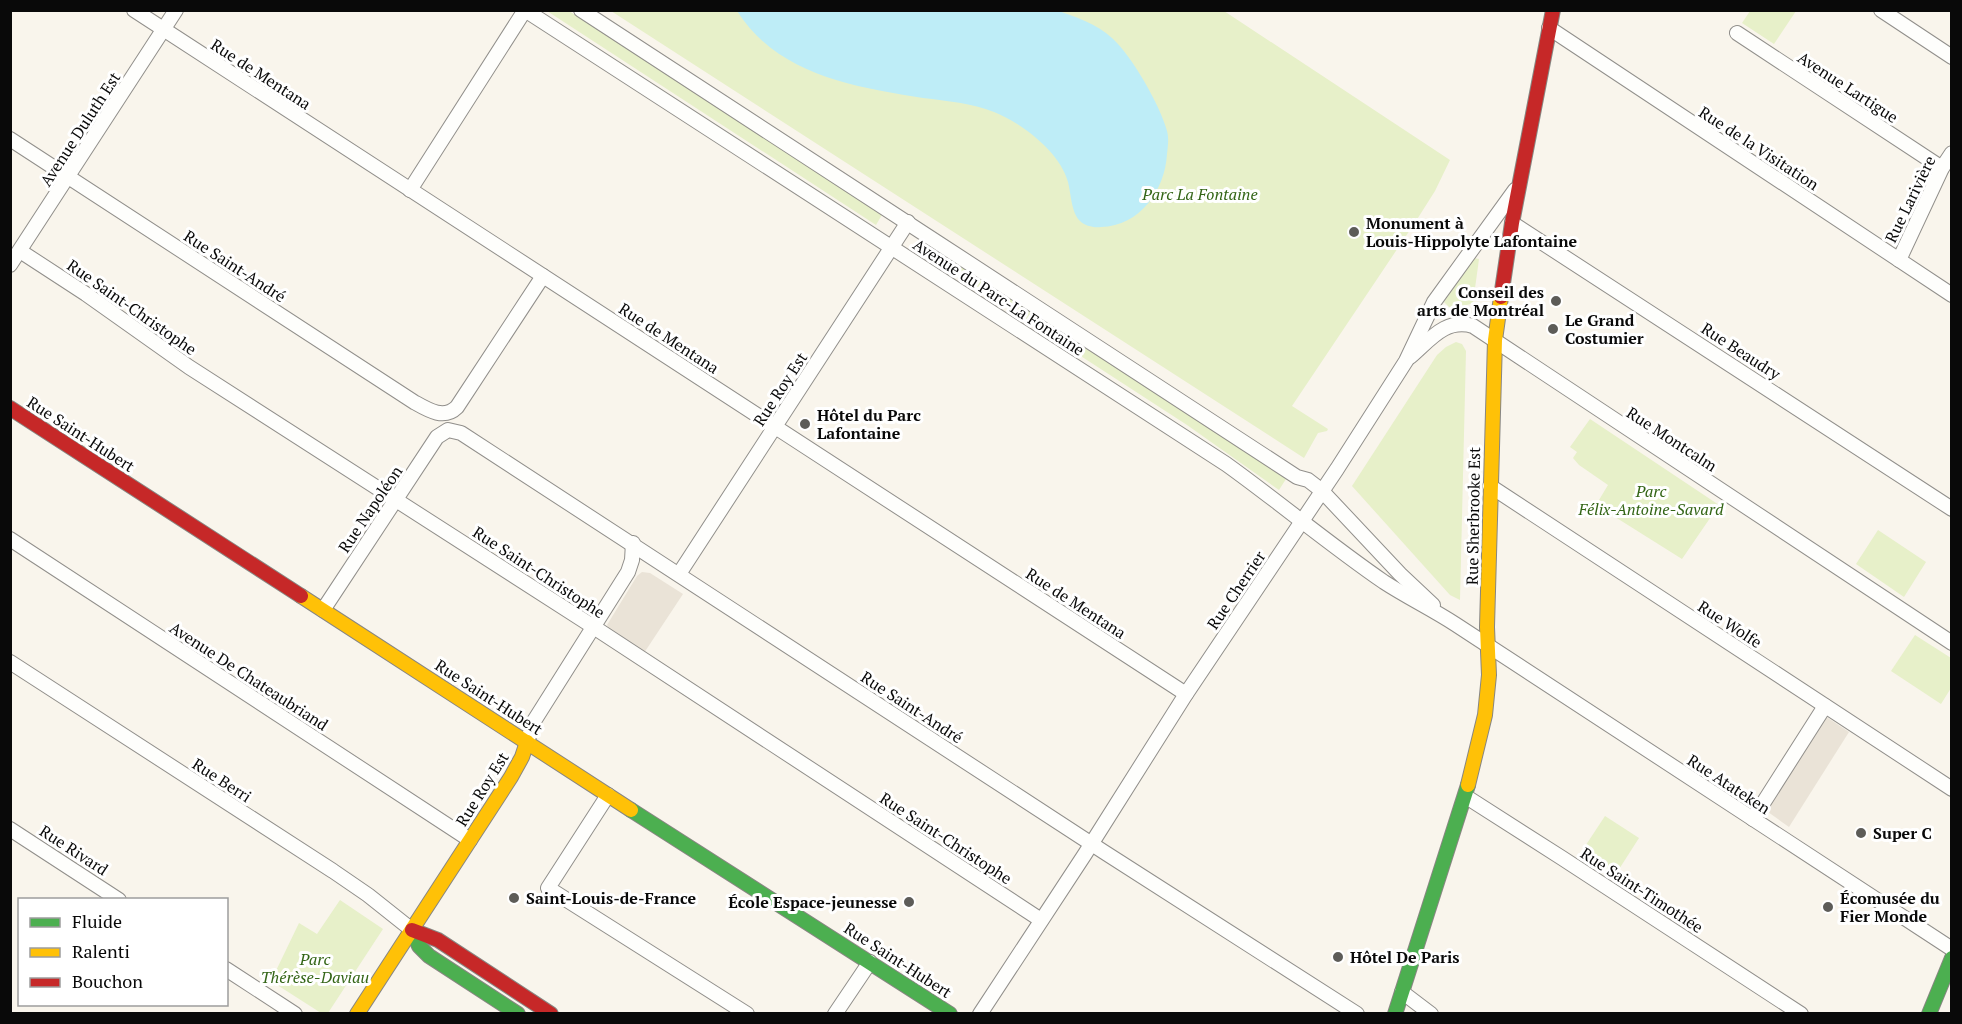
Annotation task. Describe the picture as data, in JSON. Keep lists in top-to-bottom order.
{
  "streets": {
    "street": [
      "Rue de Mentana",
      "Avenue Lartigue",
      "Avenue Duluth Est",
      "Rue de la Visitation",
      "Rue Larivière",
      "Rue Saint-André",
      "Avenue du Parc-La Fontaine",
      "Rue Saint-Christophe",
      "Rue Beaudry",
      "Rue Roy Est",
      "Rue Saint-Hubert",
      "Rue Montcalm",
      "Rue Napoléon",
      "Rue Sherbrooke Est",
      "Rue Cherrier",
      "Rue Wolfe",
      "Avenue De Chateaubriand",
      "Rue Berri",
      "Rue Atateken",
      "Rue Rivard",
      "Rue Saint-Timothée"
    ]
  },
  "crossings": [
    ["Rue de Mentana", "Avenue Duluth Est"],
    ["Rue de Mentana", "Rue Saint-André"],
    ["Rue de Mentana", "Rue Roy Est"],
    ["Rue de Mentana", "Rue Cherrier"],
    ["Avenue Lartigue", "Rue Larivière"],
    ["Avenue Duluth Est", "Rue Saint-André"],
    ["Avenue Duluth Est", "Rue Saint-Christophe"],
    ["Rue de la Visitation", "Rue Larivière"],
    ["Rue de la Visitation", "Rue Sherbrooke Est"],
    ["Rue Saint-André", "Rue Roy Est"],
    ["Rue Saint-André", "Rue Napoléon"],
    ["Rue Saint-André", "Rue Cherrier"],
    ["Avenue du Parc-La Fontaine", "Rue Roy Est"],
    ["Avenue du Parc-La Fontaine", "Rue Sherbrooke Est"],
    ["Avenue du Parc-La Fontaine", "Rue Cherrier"],
    ["Avenue du Parc-La Fontaine", "Rue Atateken"],
    ["Rue Saint-Christophe", "Rue Roy Est"],
    ["Rue Saint-Christophe", "Rue Napoléon"],
    ["Rue Saint-Christophe", "Rue Cherrier"],
    ["Rue Beaudry", "Rue Sherbrooke Est"],
    ["Rue Roy Est", "Rue Saint-Hubert"],
    ["Rue Roy Est", "Avenue De Chateaubriand"],
    ["Rue Roy Est", "Rue Berri"],
    ["Rue Saint-Hubert", "Rue Napoléon"],
    ["Rue Montcalm", "Rue Sherbrooke Est"],
    ["Rue Montcalm", "Rue Cherrier"],
    ["Rue Sherbrooke Est", "Rue Cherrier"],
    ["Rue Sherbrooke Est", "Rue Wolfe"],
    ["Rue Sherbrooke Est", "Rue Atateken"],
    ["Rue Sherbrooke Est", "Rue Saint-Timothée"]
  ],
  "parks": ["Parc La Fontaine", "Parc Félix-Antoine-Savard", "Parc Thérèse-Daviau"],
  "places": [
    "Monument à Louis-Hippolyte Lafontaine",
    "Conseil des arts de Montréal",
    "Le Grand Costumier",
    "Hôtel du Parc Lafontaine",
    "Super C",
    "Saint-Louis-de-France",
    "École Espace-jeunesse",
    "Écomusée du Fier Monde",
    "Hôtel De Paris"
  ],
  "legend": ["Fluide", "Ralenti", "Bouchon"]
}
